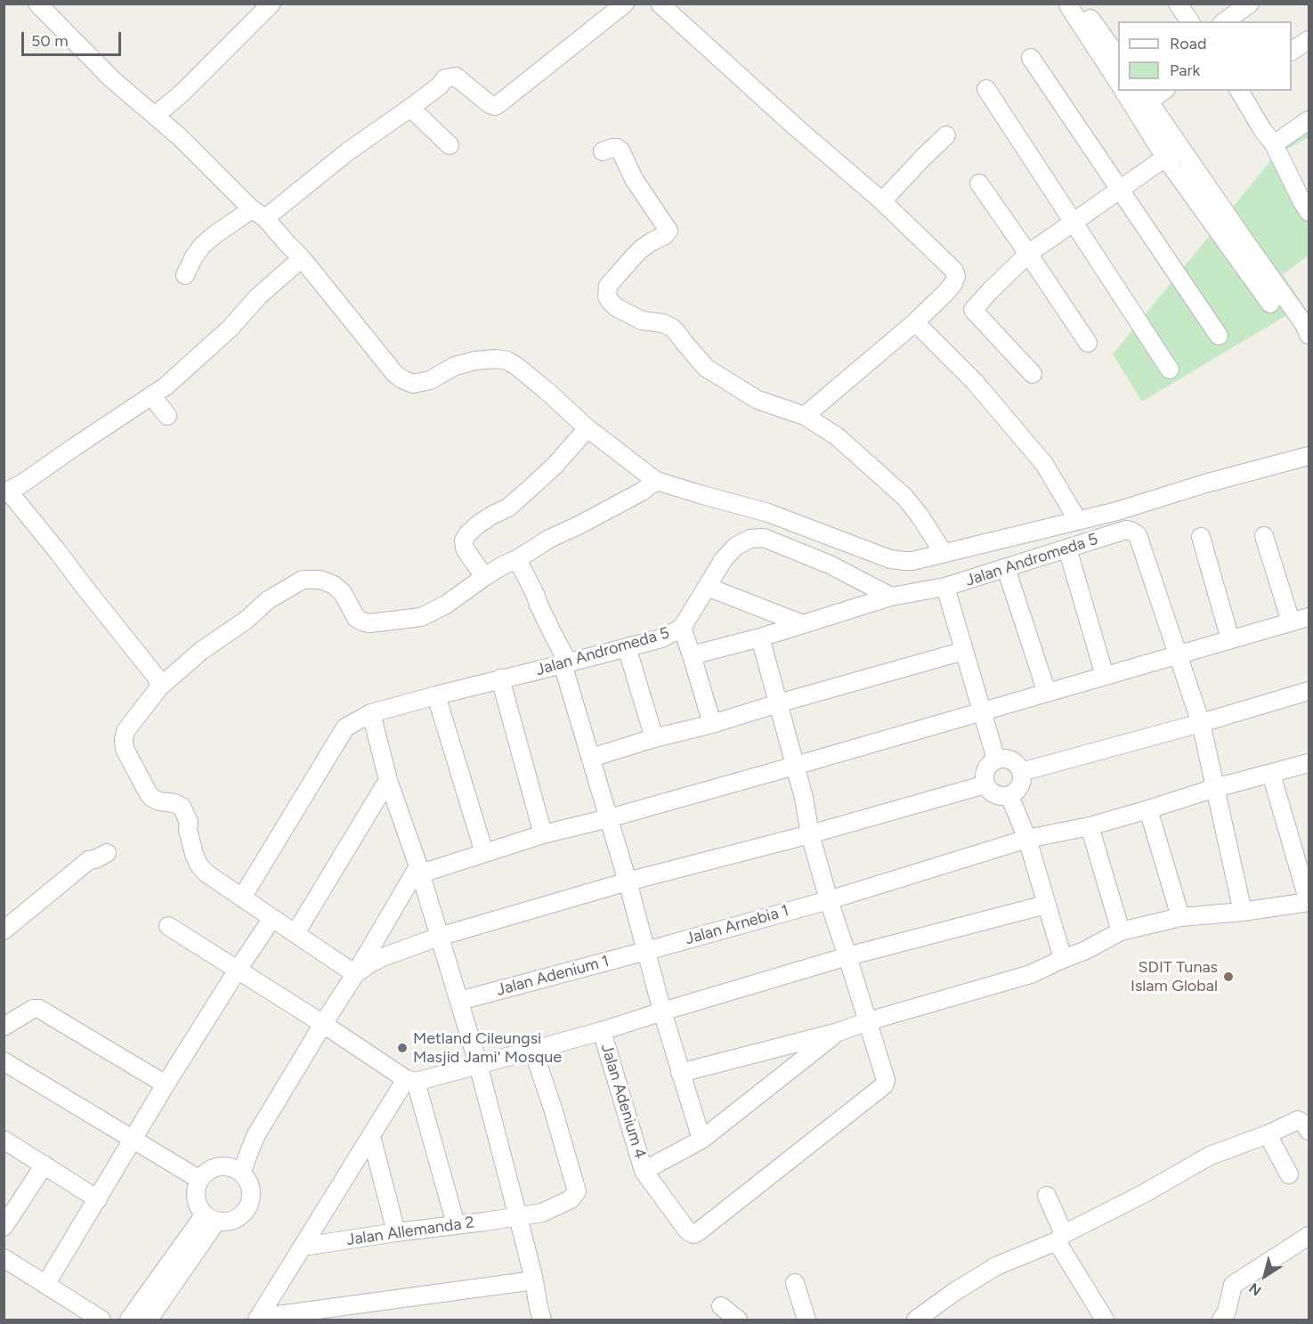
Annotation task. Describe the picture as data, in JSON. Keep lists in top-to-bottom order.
{
  "streets": {
    "street": [
      "Jalan Andromeda 5",
      "Jalan Arnebia 1",
      "Jalan Adenium 1",
      "Jalan Adenium 4",
      "Jalan Allemanda 2"
    ]
  },
  "crossings": [
    ["Jalan Arnebia 1", "Jalan Adenium 1"]
  ],
  "places": ["SDIT Tunas Islam Global", "Metland Cileungsi Masjid Jami' Mosque"],
  "legend": ["Road", "Park"],
  "scale_bar": "50 m",
  "north": "bottom left"
}
